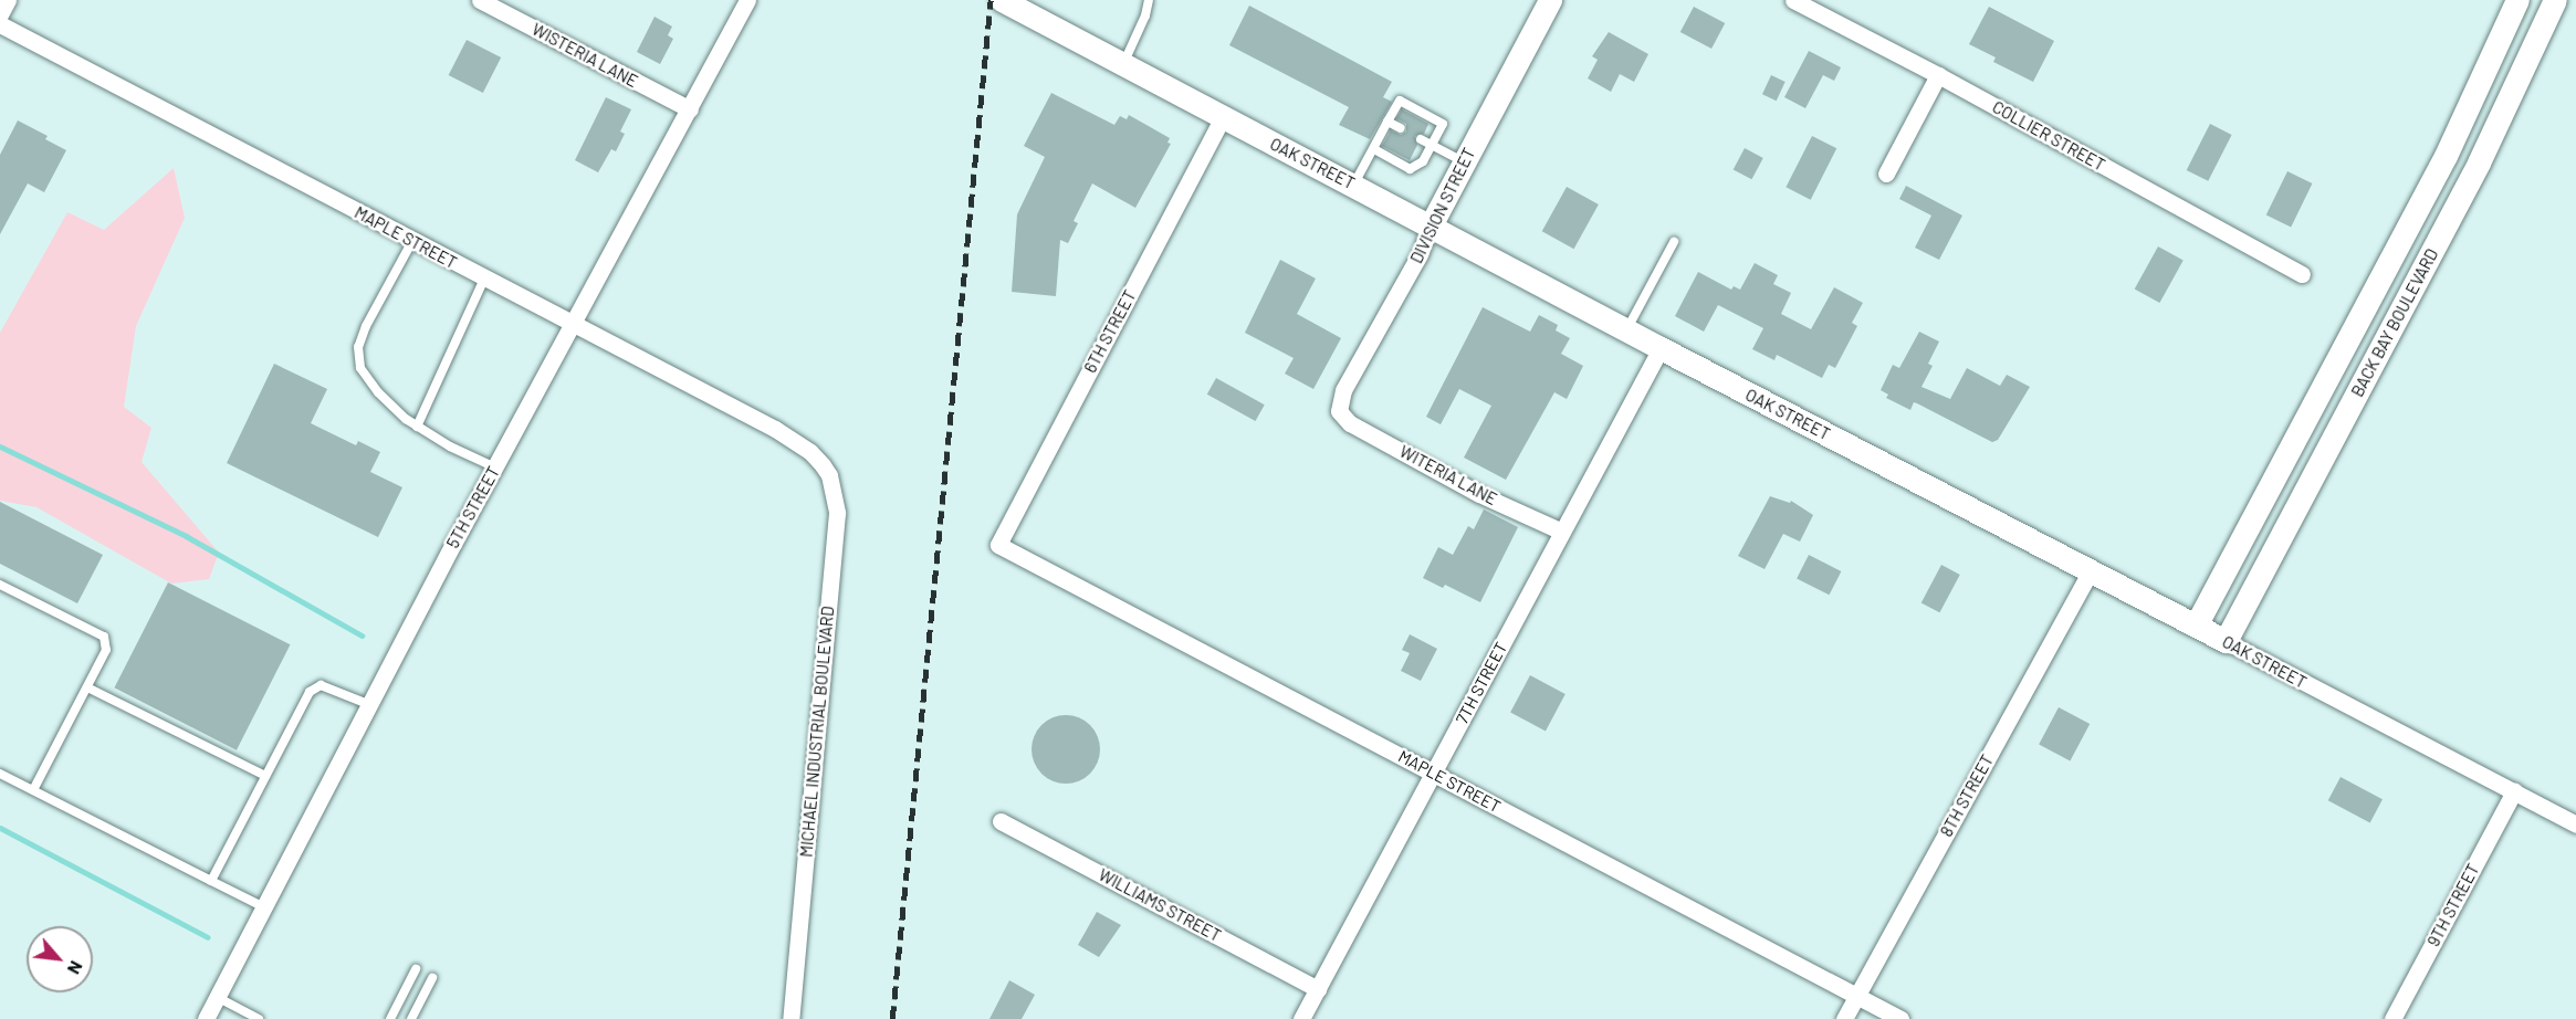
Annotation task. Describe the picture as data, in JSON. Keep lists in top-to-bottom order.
{
  "streets": {
    "main road": ["OAK STREET", "DIVISION STREET", "BACK BAY BOULEVARD"],
    "street": [
      "WISTERIA LANE",
      "COLLIER STREET",
      "MAPLE STREET",
      "6TH STREET",
      "WITERIA LANE",
      "5TH STREET",
      "7TH STREET",
      "MICHAEL INDUSTRIAL BOULEVARD",
      "8TH STREET",
      "WILLIAMS STREET",
      "9TH STREET"
    ]
  },
  "crossings": [
    ["WISTERIA LANE", "5TH STREET"],
    ["OAK STREET", "DIVISION STREET"],
    ["OAK STREET", "BACK BAY BOULEVARD"],
    ["OAK STREET", "6TH STREET"],
    ["OAK STREET", "7TH STREET"],
    ["OAK STREET", "8TH STREET"],
    ["OAK STREET", "9TH STREET"],
    ["DIVISION STREET", "WITERIA LANE"],
    ["MAPLE STREET", "6TH STREET"],
    ["MAPLE STREET", "5TH STREET"],
    ["MAPLE STREET", "7TH STREET"],
    ["MAPLE STREET", "MICHAEL INDUSTRIAL BOULEVARD"],
    ["MAPLE STREET", "8TH STREET"],
    ["WITERIA LANE", "7TH STREET"],
    ["7TH STREET", "WILLIAMS STREET"]
  ],
  "north": "bottom right"
}
